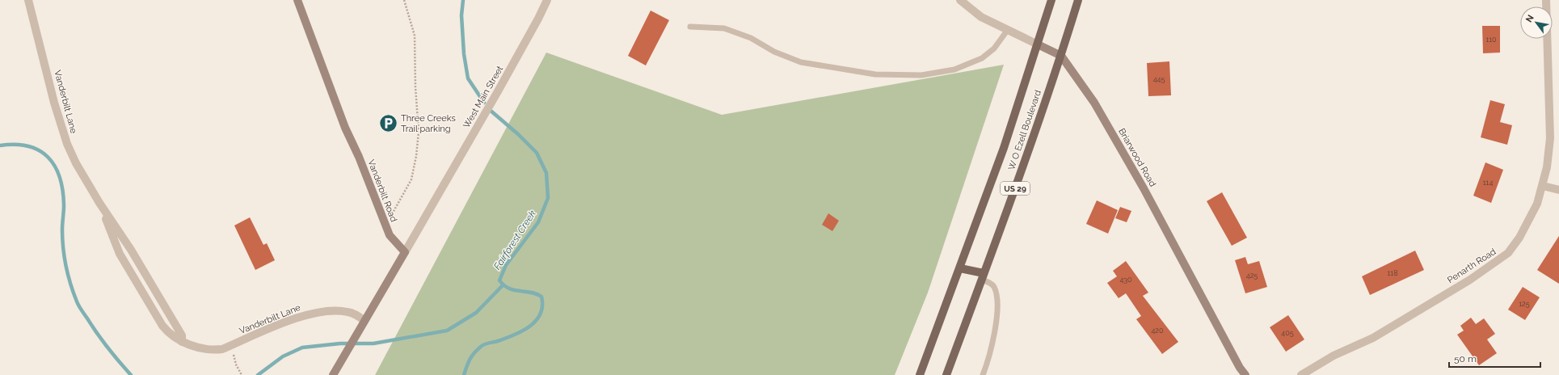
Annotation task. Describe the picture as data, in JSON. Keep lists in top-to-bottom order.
{
  "streets": {
    "main road": ["W O Ezell Boulevard", "US 29"],
    "street": [
      "West Main Street",
      "Vanderbilt Lane",
      "Briarwood Road",
      "Vanderbilt Road",
      "Penarth Road"
    ]
  },
  "crossings": [
    ["West Main Street", "Vanderbilt Road"],
    ["W O Ezell Boulevard", "Briarwood Road"]
  ],
  "water": ["Fairforest Creek"],
  "places": {
    "parking": ["Three Creeks Trail parking"]
  },
  "house_numbers": [
    "110",
    "445",
    "114",
    "118",
    "425",
    "430",
    "125",
    "420",
    "405"
  ],
  "scale_bar": "50 m",
  "north": "top left"
}
